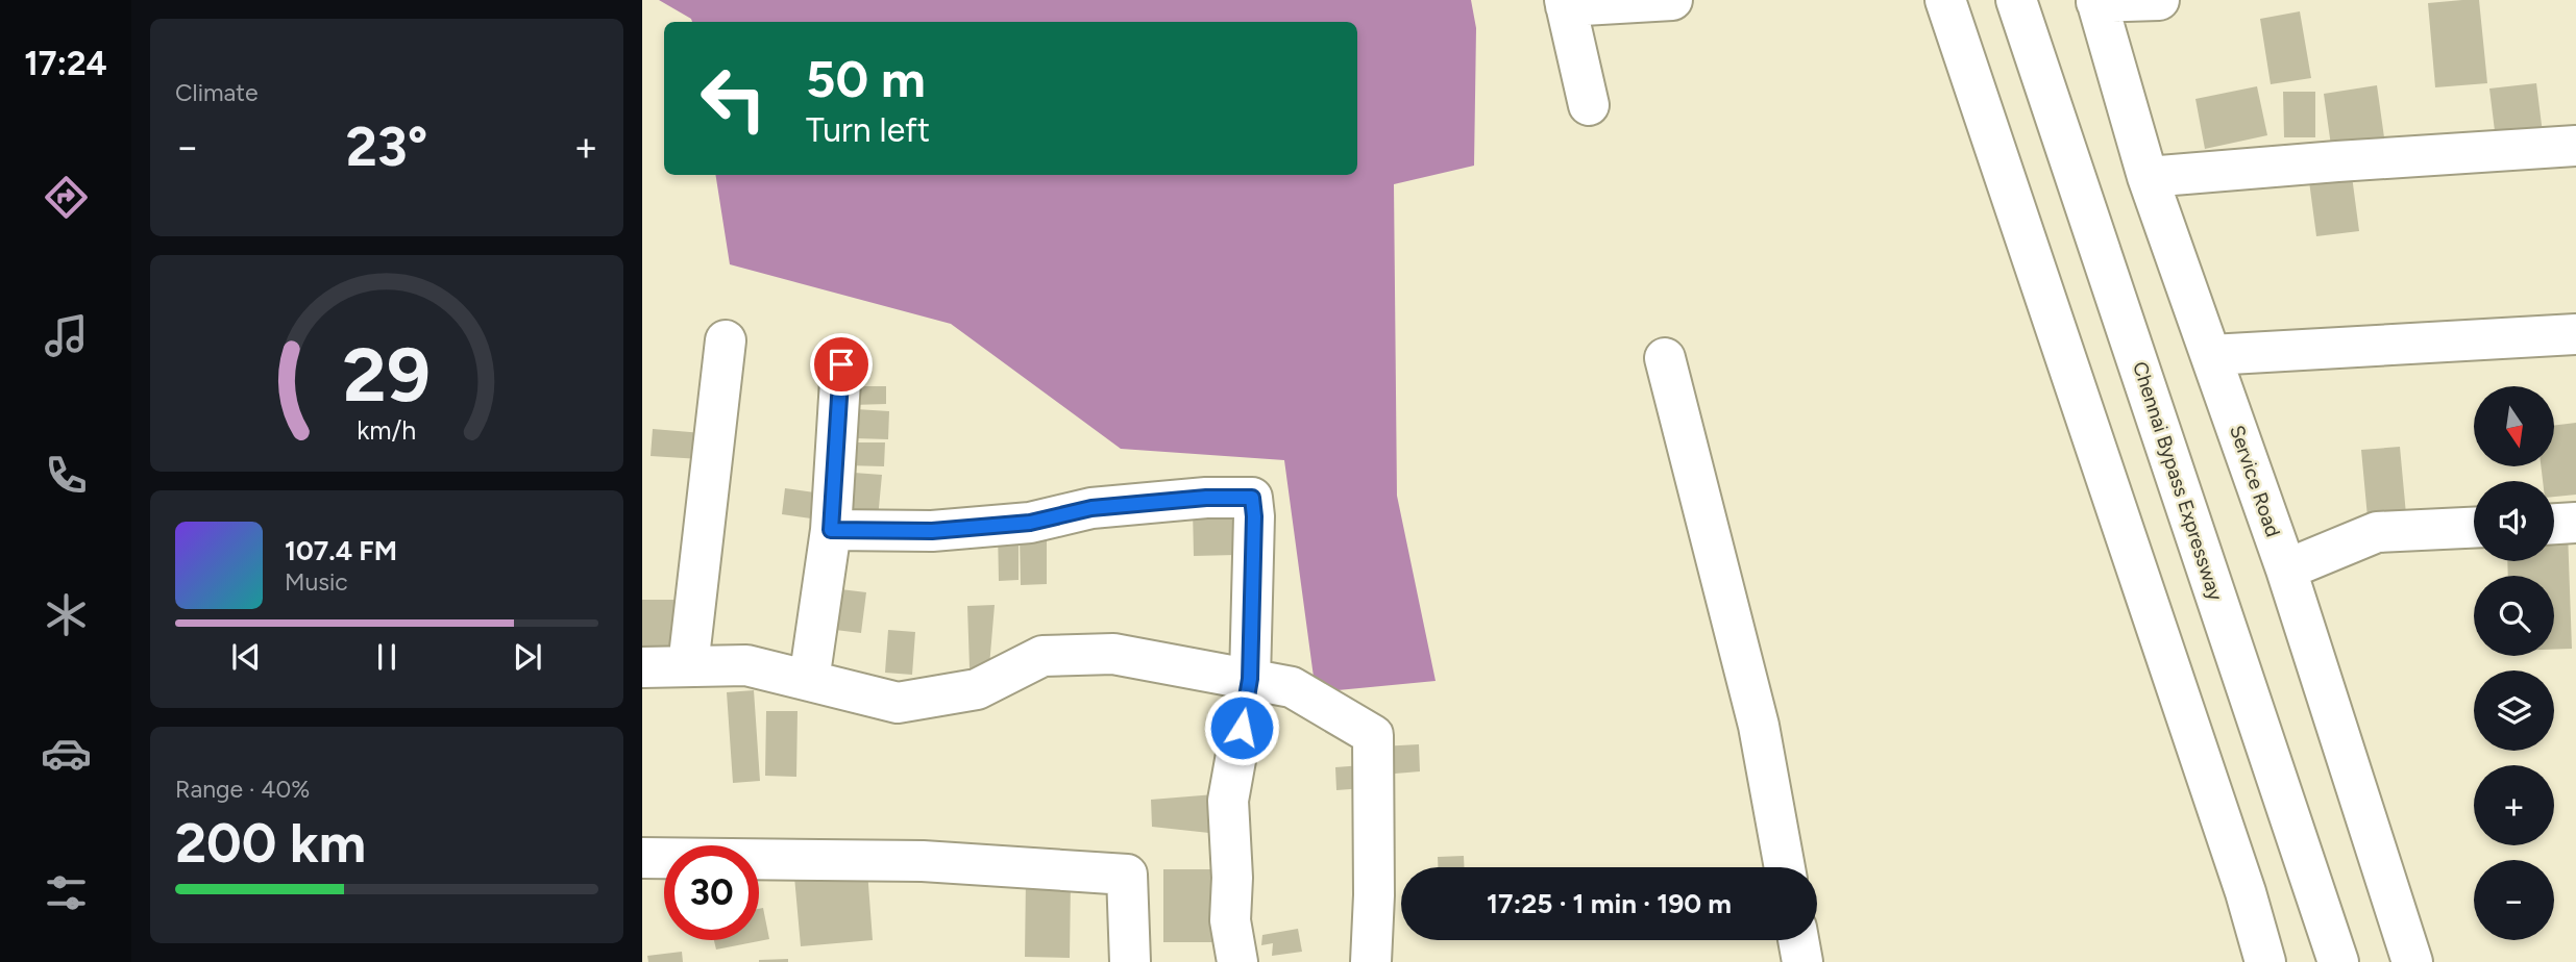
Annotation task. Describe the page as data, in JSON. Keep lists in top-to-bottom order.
{
  "streets": {
    "main road": ["Chennai Bypass Expressway", "Service Road"]
  },
  "north": "bottom",
  "page": {
    "tabs": "17:24",
    "tile": [
      "Climate",
      ["Range · 40%", "200 km"]
    ],
    "turn": ["50 m", "Turn left"],
    "heat": ["−", "23°", "+"],
    "map_buttons": ["+", "−"],
    "song": ["107.4 FM", "Music"],
    "limit": "30",
    "trip": "17:25 · 1 min · 190 m",
    "gauge": ["29", "km/h"]
  }
}
